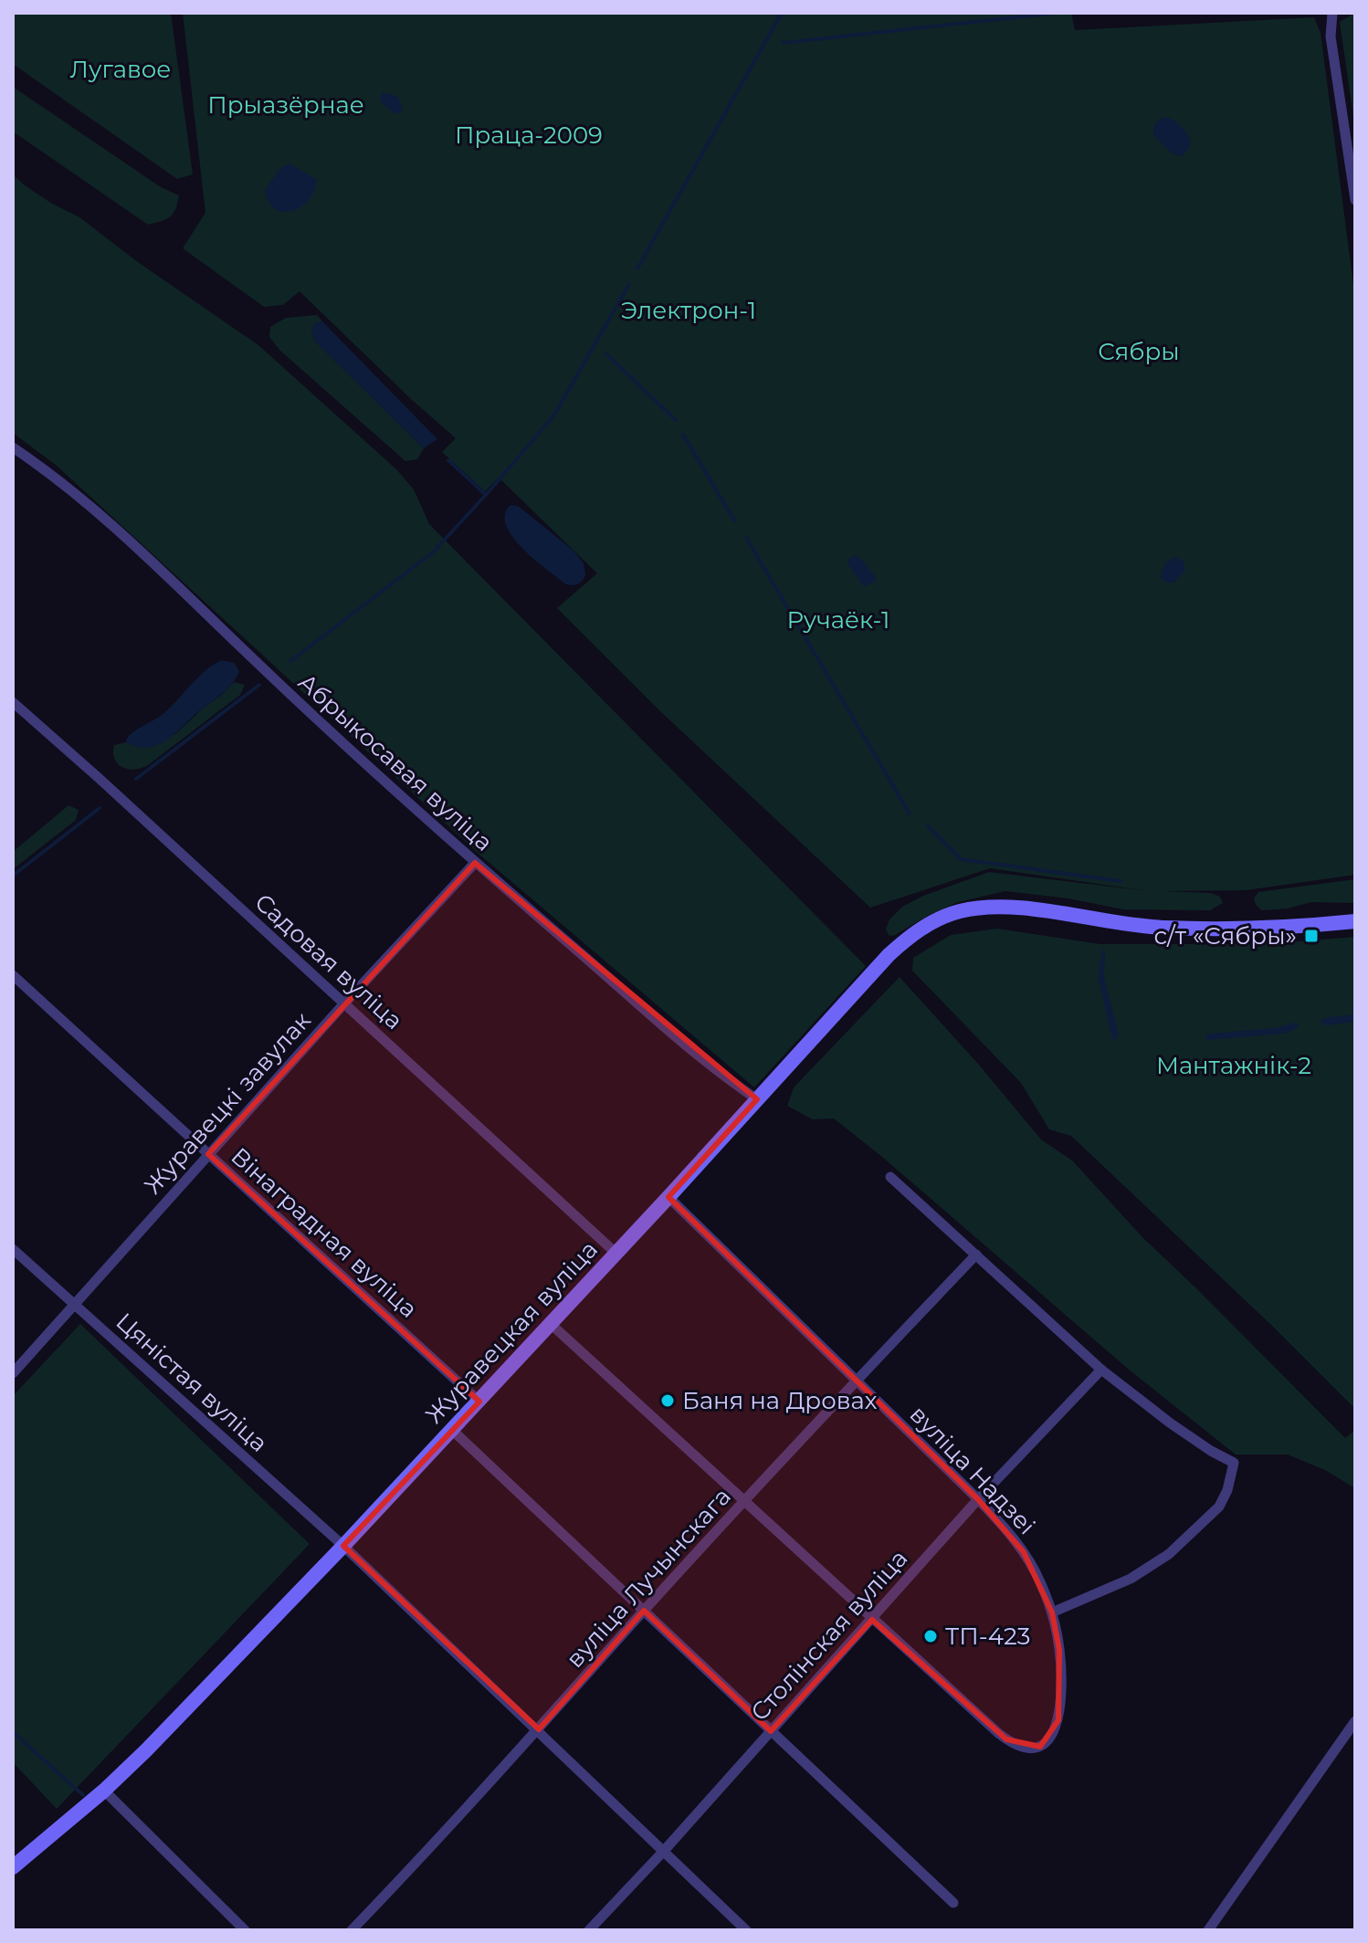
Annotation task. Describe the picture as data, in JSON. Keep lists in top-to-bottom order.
{
  "streets": {
    "street": [
      "Абрыкосавая вуліца",
      "Садовая вуліца",
      "Журавецкі завулак",
      "Вінаградная вуліца",
      "Журавецкая вуліца",
      "Цяністая вуліца",
      "вуліца Надзеі",
      "вуліца Лучынскага",
      "Столінская вуліца"
    ]
  },
  "crossings": [
    ["Абрыкосавая вуліца", "Журавецкі завулак"],
    ["Абрыкосавая вуліца", "Журавецкая вуліца"],
    ["Садовая вуліца", "Журавецкі завулак"],
    ["Садовая вуліца", "Журавецкая вуліца"],
    ["Журавецкі завулак", "Вінаградная вуліца"],
    ["Журавецкі завулак", "Цяністая вуліца"],
    ["Вінаградная вуліца", "Журавецкая вуліца"],
    ["Журавецкая вуліца", "Цяністая вуліца"],
    ["Журавецкая вуліца", "вуліца Надзеі"],
    ["Цяністая вуліца", "вуліца Лучынскага"],
    ["Цяністая вуліца", "Столінская вуліца"],
    ["вуліца Надзеі", "вуліца Лучынскага"],
    ["вуліца Надзеі", "Столінская вуліца"]
  ],
  "parks": [
    "Лугавое",
    "Прыазёрнае",
    "Праца-2009",
    "Электрон-1",
    "Сябры",
    "Ручаёк-1",
    "Мантажнік-2"
  ],
  "places": {
    "transit": ["с/т «Сябры»"],
    "other": ["Баня на Дровах", "ТП-423"]
  }
}
